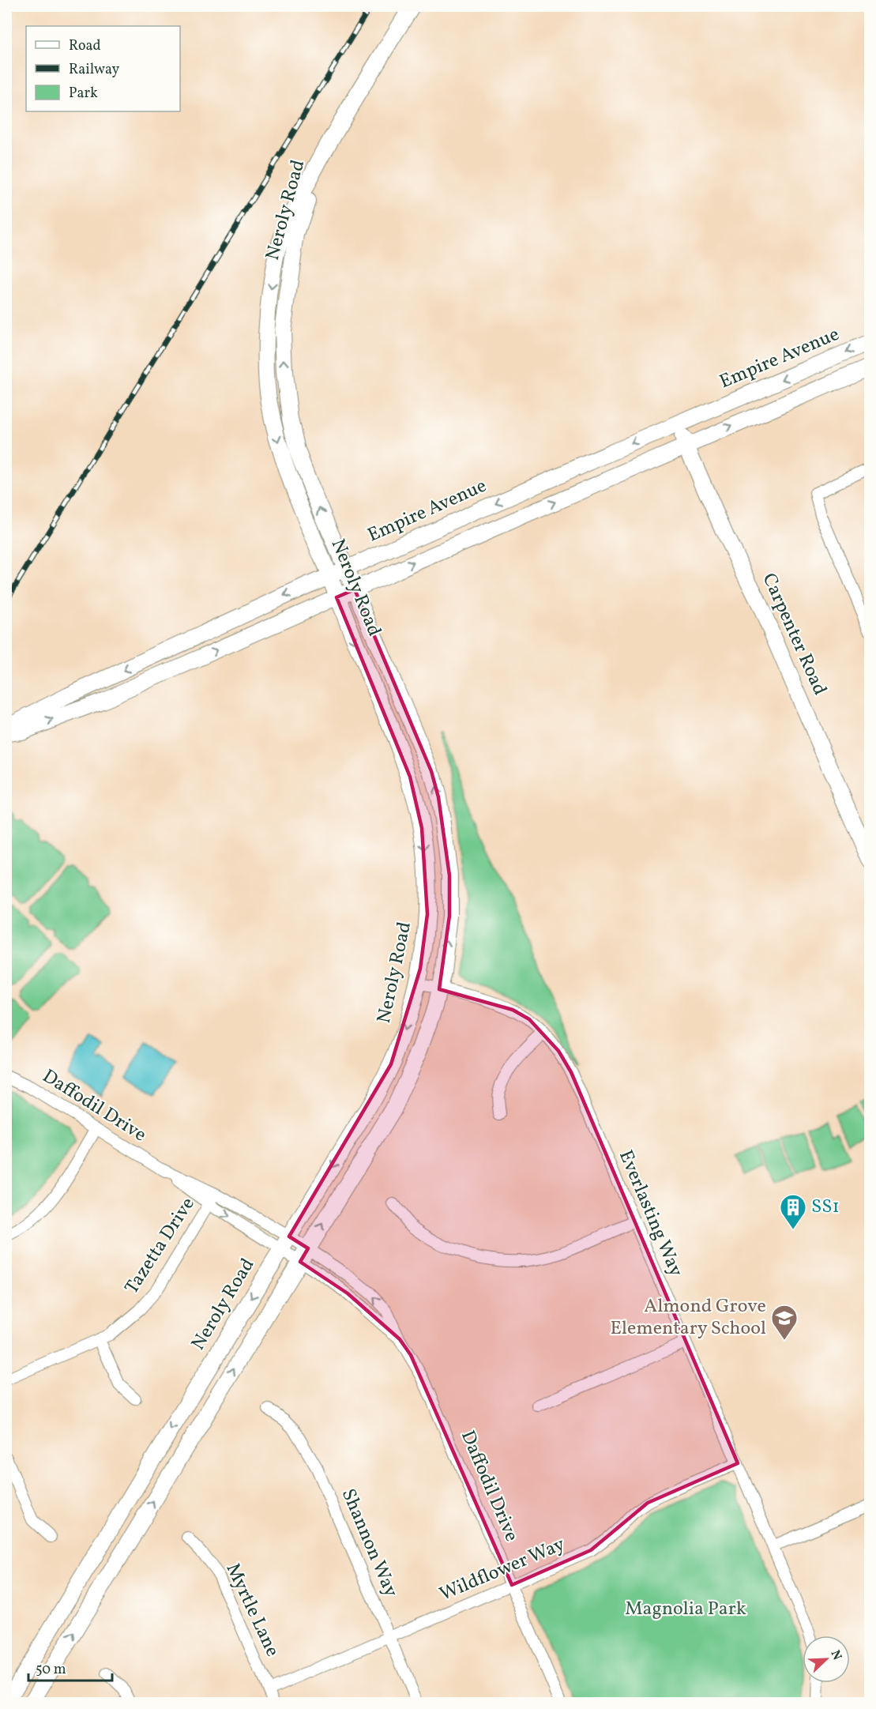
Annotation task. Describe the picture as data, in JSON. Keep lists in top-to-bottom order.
{
  "streets": {
    "street": [
      "Neroly Road",
      "Empire Avenue",
      "Carpenter Road",
      "Daffodil Drive",
      "Everlasting Way",
      "Tazetta Drive",
      "Shannon Way",
      "Wildflower Way",
      "Myrtle Lane"
    ]
  },
  "crossings": [
    ["Neroly Road", "Empire Avenue"],
    ["Neroly Road", "Daffodil Drive"],
    ["Neroly Road", "Everlasting Way"],
    ["Empire Avenue", "Carpenter Road"],
    ["Daffodil Drive", "Tazetta Drive"],
    ["Daffodil Drive", "Wildflower Way"],
    ["Everlasting Way", "Wildflower Way"],
    ["Shannon Way", "Wildflower Way"],
    ["Wildflower Way", "Myrtle Lane"]
  ],
  "parks": ["Magnolia Park"],
  "places": {
    "building": ["SS1"],
    "school or university": ["Almond Grove Elementary School"]
  },
  "legend": ["Road", "Railway", "Park"],
  "scale_bar": "50 m",
  "north": "top right"
}
